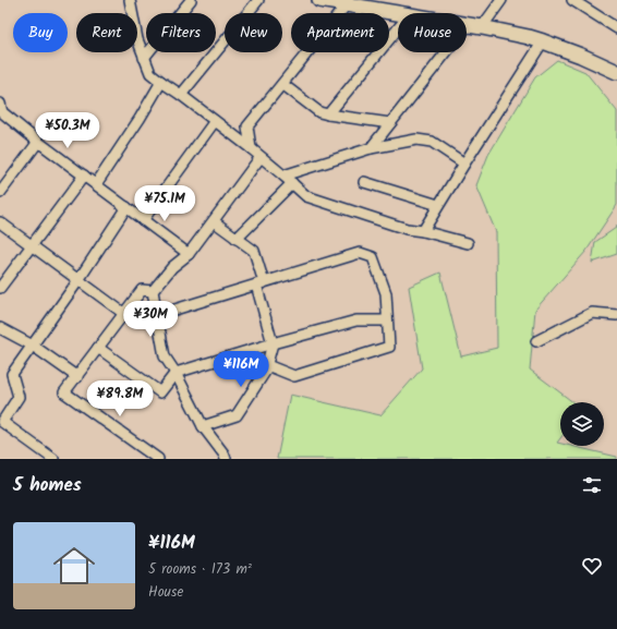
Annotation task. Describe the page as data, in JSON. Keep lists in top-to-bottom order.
{
  "page": {
    "chip": [
      "Buy",
      "Rent",
      "Filters",
      "New",
      "Apartment",
      "House"
    ],
    "price": [
      "¥50.3M",
      "¥75.1M",
      "¥30M",
      "¥116M",
      "¥89.8M"
    ],
    "heading": "5 homes",
    "list": [
      {
        "name": "¥116M",
        "note": "5 rooms · 173 m² · House"
      }
    ]
  }
}
